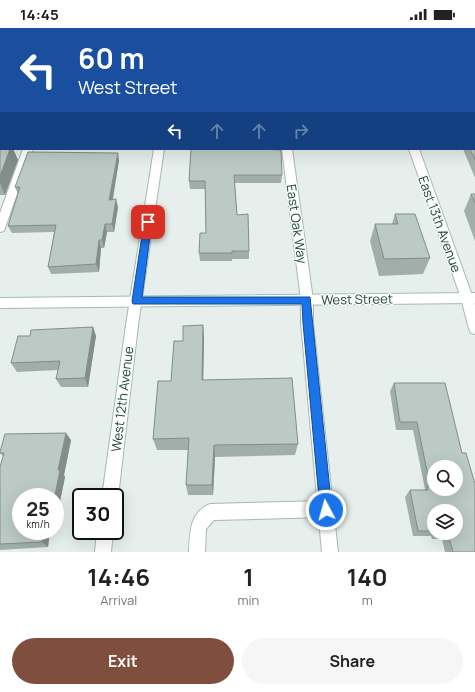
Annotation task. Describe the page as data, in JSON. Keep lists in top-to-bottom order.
{
  "streets": {
    "street": [
      "East Oak Way",
      "East 13th Avenue",
      "West Street",
      "West 12th Avenue"
    ]
  },
  "crossings": [
    ["East Oak Way", "West Street"],
    ["East 13th Avenue", "West Street"],
    ["West Street", "West 12th Avenue"]
  ],
  "page": {
    "status": "14:45",
    "turn": ["60 m", "West Street"],
    "speed": "25 km/h",
    "limit": "30",
    "eta": [
      "14:46",
      "Arrival",
      "1",
      "min",
      "140",
      "m"
    ],
    "buttons": ["Exit", "Share"]
  }
}
